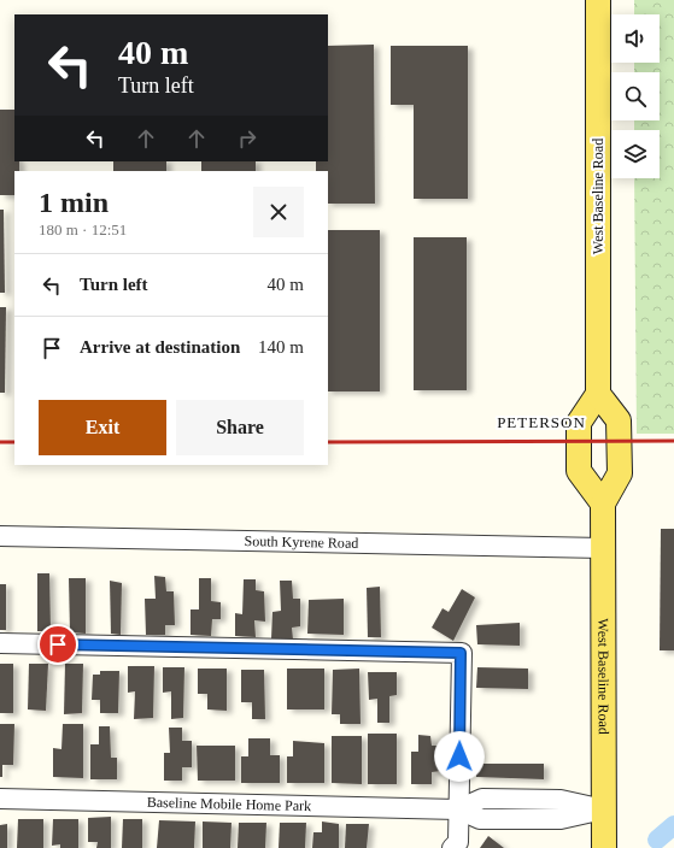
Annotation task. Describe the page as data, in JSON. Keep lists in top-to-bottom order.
{
  "streets": {
    "main road": ["West Baseline Road"],
    "street": ["South Kyrene Road", "Baseline Mobile Home Park"]
  },
  "crossings": [
    ["West Baseline Road", "South Kyrene Road"],
    ["West Baseline Road", "Baseline Mobile Home Park"]
  ],
  "districts": ["PETERSON"],
  "page": {
    "turn": ["40 m", "Turn left"],
    "heading": ["1 min", "180 m · 12:51"],
    "list": [
      {
        "name": "Turn left",
        "value": "40 m"
      },
      {
        "name": "Arrive at destination",
        "value": "140 m"
      }
    ],
    "buttons": ["Exit", "Share"]
  }
}
